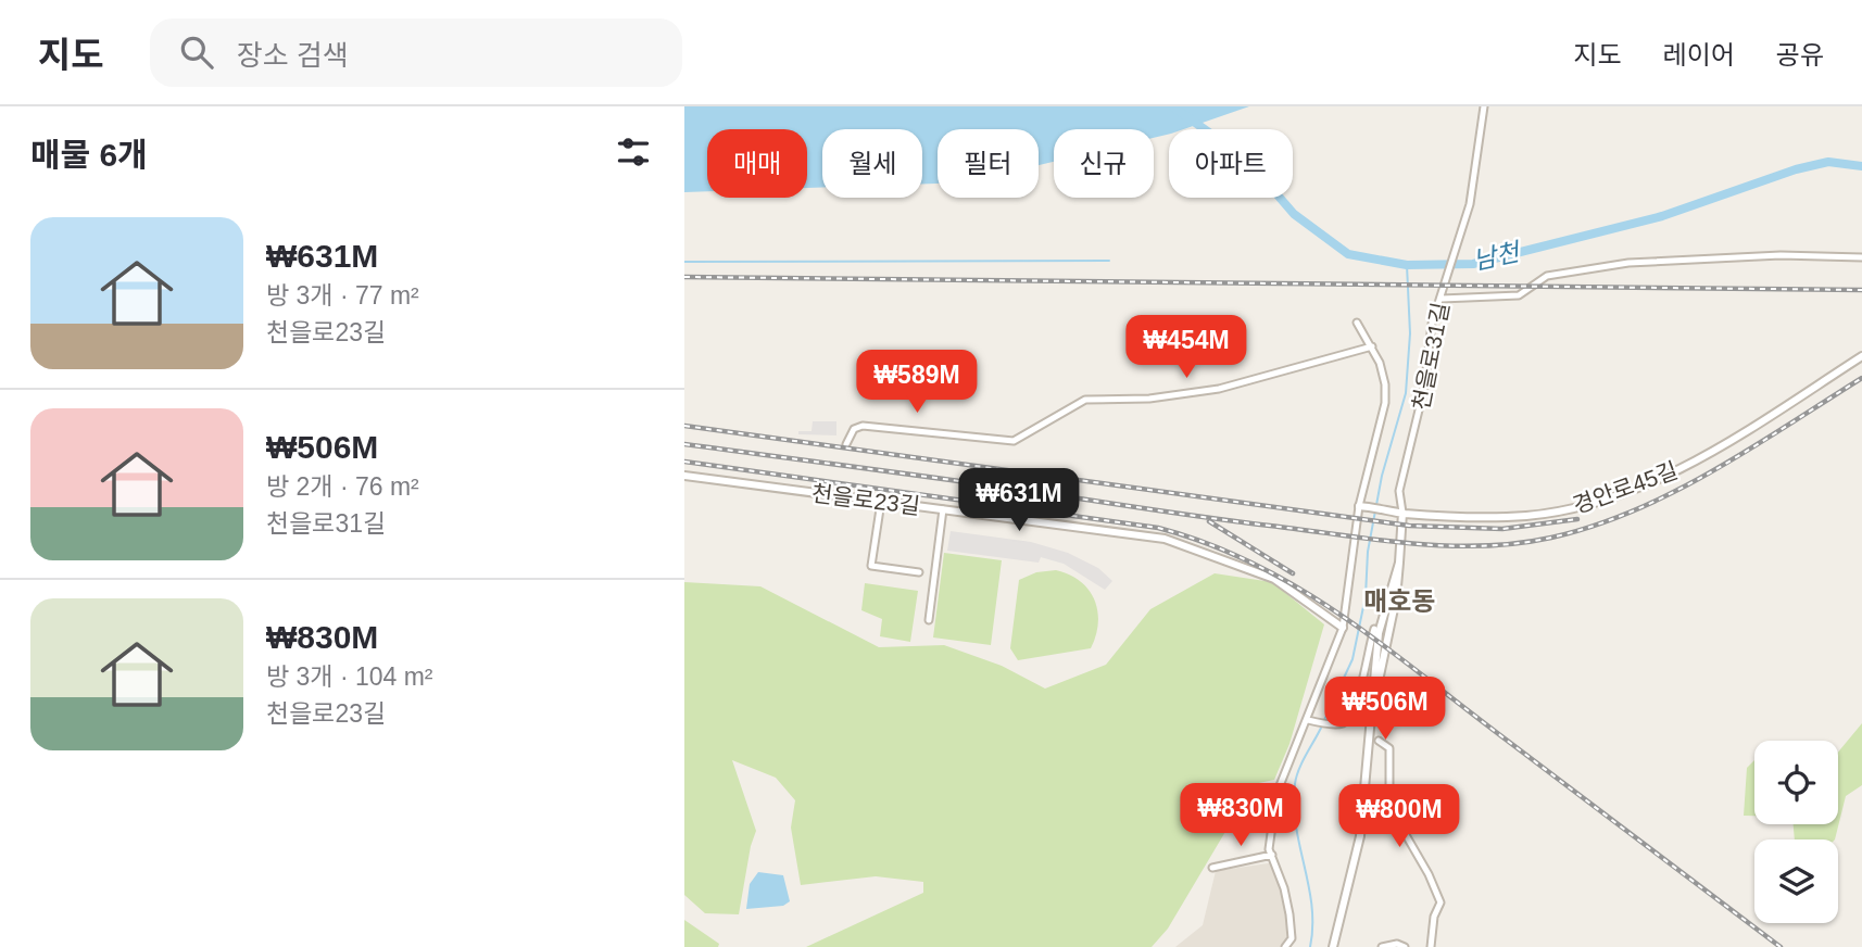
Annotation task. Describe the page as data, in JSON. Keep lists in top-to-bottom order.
{
  "streets": {
    "street": ["천을로31길", "경안로45길", "천을로23길"]
  },
  "crossings": [
    ["천을로31길", "경안로45길"]
  ],
  "districts": ["매호동"],
  "water": ["남천"],
  "page": {
    "header": "지도",
    "search": "장소 검색",
    "nav": ["지도", "레이어", "공유"],
    "heading": "매물 6개",
    "chip": [
      "매매",
      "월세",
      "필터",
      "신규",
      "아파트"
    ],
    "list": [
      {
        "name": "₩631M",
        "note": "방 3개 · 77 m² · 천을로23길"
      },
      {
        "name": "₩506M",
        "note": "방 2개 · 76 m² · 천을로31길"
      },
      {
        "name": "₩830M",
        "note": "방 3개 · 104 m² · 천을로23길"
      }
    ],
    "price": [
      "₩454M",
      "₩589M",
      "₩631M",
      "₩506M",
      "₩830M",
      "₩800M"
    ]
  }
}
